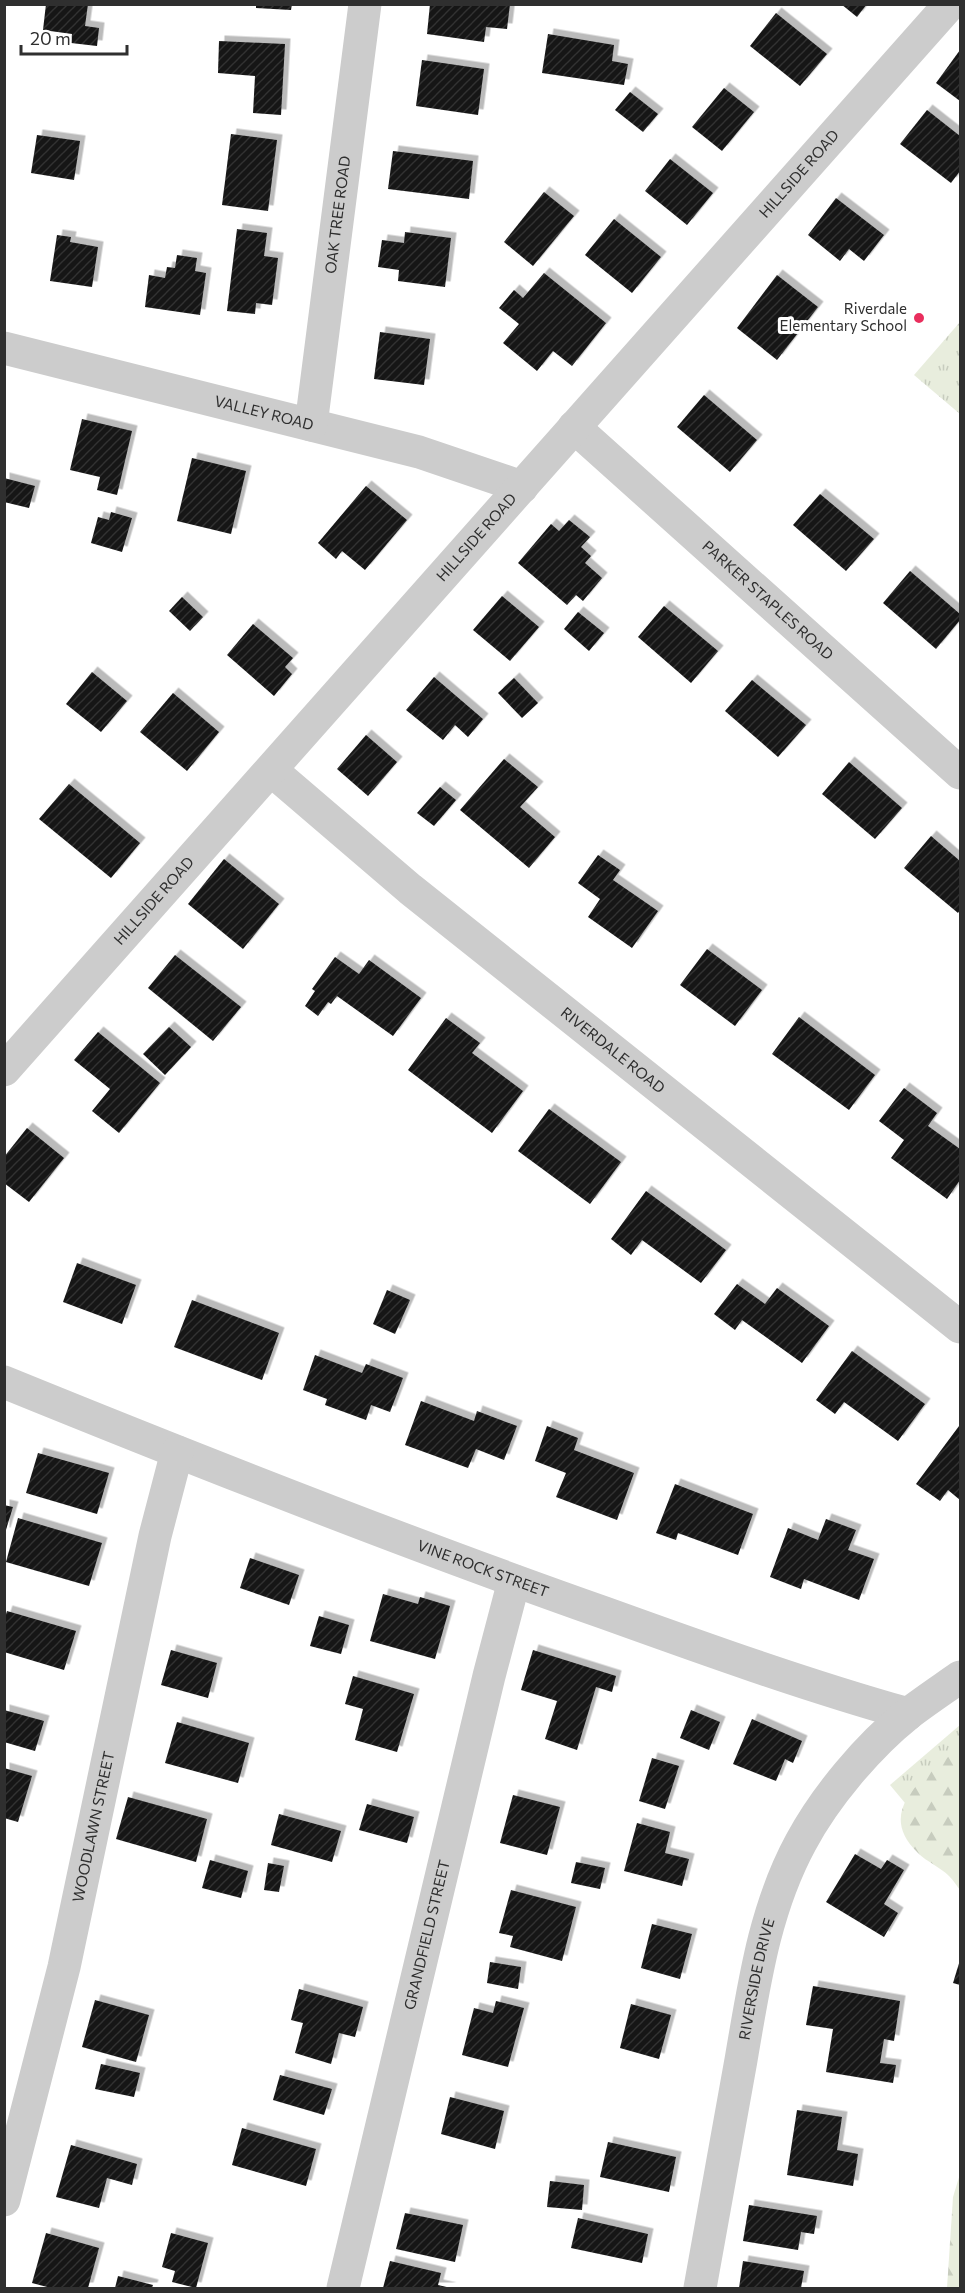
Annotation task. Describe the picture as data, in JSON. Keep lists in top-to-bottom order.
{
  "streets": {
    "street": [
      "HILLSIDE ROAD",
      "OAK TREE ROAD",
      "VALLEY ROAD",
      "PARKER STAPLES ROAD",
      "RIVERDALE ROAD",
      "VINE ROCK STREET",
      "WOODLAWN STREET",
      "GRANDFIELD STREET",
      "RIVERSIDE DRIVE"
    ]
  },
  "crossings": [
    ["HILLSIDE ROAD", "VALLEY ROAD"],
    ["HILLSIDE ROAD", "PARKER STAPLES ROAD"],
    ["HILLSIDE ROAD", "RIVERDALE ROAD"],
    ["OAK TREE ROAD", "VALLEY ROAD"],
    ["VINE ROCK STREET", "WOODLAWN STREET"],
    ["VINE ROCK STREET", "GRANDFIELD STREET"],
    ["VINE ROCK STREET", "RIVERSIDE DRIVE"]
  ],
  "places": ["Riverdale Elementary School"],
  "scale_bar": "20 m"
}
